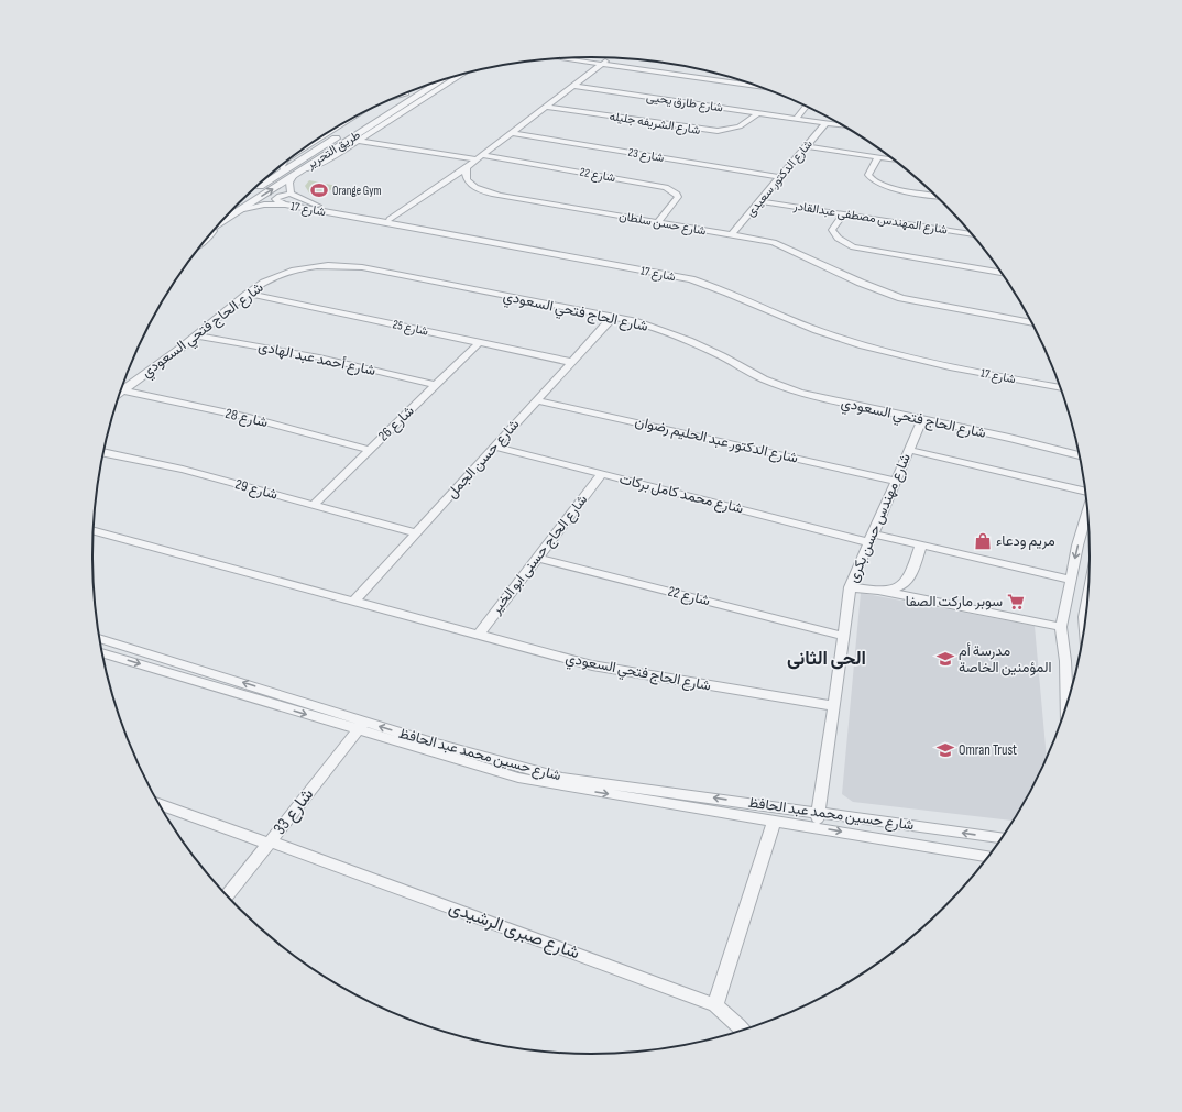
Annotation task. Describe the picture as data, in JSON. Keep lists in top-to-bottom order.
{
  "streets": {
    "street": [
      "شارع طارق يحيى",
      "شارع الشريفه جليله",
      "طريق التحرير",
      "شارع 23",
      "شارع 22",
      "شارع الدكتور سعيدى",
      "شارع 17",
      "شارع المهندس مصطفى عبدالقادر",
      "شارع حسن سلطان",
      "شارع الحاج فتحي السعودي",
      "شارع 25",
      "شارع أحمد عبد الهادى",
      "شارع 28",
      "شارع 26",
      "شارع الدكتور عبد الحليم رضوان",
      "شارع حسن الجمل",
      "شارع 29",
      "شارع محمد كامل بركات",
      "شارع مهندس حسن بكرى",
      "شارع الحاج حسنى ابو الخير",
      "شارع حسين محمد عبد الحافظ",
      "شارع 33",
      "شارع صبرى الرشيدى"
    ]
  },
  "crossings": [
    ["شارع طارق يحيى", "شارع الشريفه جليله"],
    ["شارع طارق يحيى", "شارع الدكتور سعيدى"],
    ["طريق التحرير", "شارع 17"],
    ["شارع 23", "شارع الدكتور سعيدى"],
    ["شارع 22", "شارع حسن سلطان"],
    ["شارع 22", "شارع مهندس حسن بكرى"],
    ["شارع 22", "شارع الحاج حسنى ابو الخير"],
    ["شارع الدكتور سعيدى", "شارع المهندس مصطفى عبدالقادر"],
    ["شارع الدكتور سعيدى", "شارع حسن سلطان"],
    ["شارع الحاج فتحي السعودي", "شارع 25"],
    ["شارع الحاج فتحي السعودي", "شارع أحمد عبد الهادى"],
    ["شارع الحاج فتحي السعودي", "شارع 28"],
    ["شارع الحاج فتحي السعودي", "شارع حسن الجمل"],
    ["شارع الحاج فتحي السعودي", "شارع مهندس حسن بكرى"],
    ["شارع الحاج فتحي السعودي", "شارع الحاج حسنى ابو الخير"],
    ["شارع 25", "شارع 26"],
    ["شارع 25", "شارع حسن الجمل"],
    ["شارع أحمد عبد الهادى", "شارع 26"],
    ["شارع 28", "شارع 26"],
    ["شارع 26", "شارع 29"],
    ["شارع الدكتور عبد الحليم رضوان", "شارع حسن الجمل"],
    ["شارع الدكتور عبد الحليم رضوان", "شارع مهندس حسن بكرى"],
    ["شارع حسن الجمل", "شارع 29"],
    ["شارع حسن الجمل", "شارع محمد كامل بركات"],
    ["شارع محمد كامل بركات", "شارع مهندس حسن بكرى"],
    ["شارع محمد كامل بركات", "شارع الحاج حسنى ابو الخير"],
    ["شارع مهندس حسن بكرى", "شارع حسين محمد عبد الحافظ"],
    ["شارع حسين محمد عبد الحافظ", "شارع 33"],
    ["شارع 33", "شارع صبرى الرشيدى"]
  ],
  "districts": ["الحى الثانى"],
  "places": {
    "sports": ["Orange Gym"],
    "shop": ["مريم ودعاء"],
    "supermarket": ["سوبر ماركت الصفا"],
    "school or university": ["مدرسة أم المؤمنين الخاصة", "Omran Trust"]
  }
}
